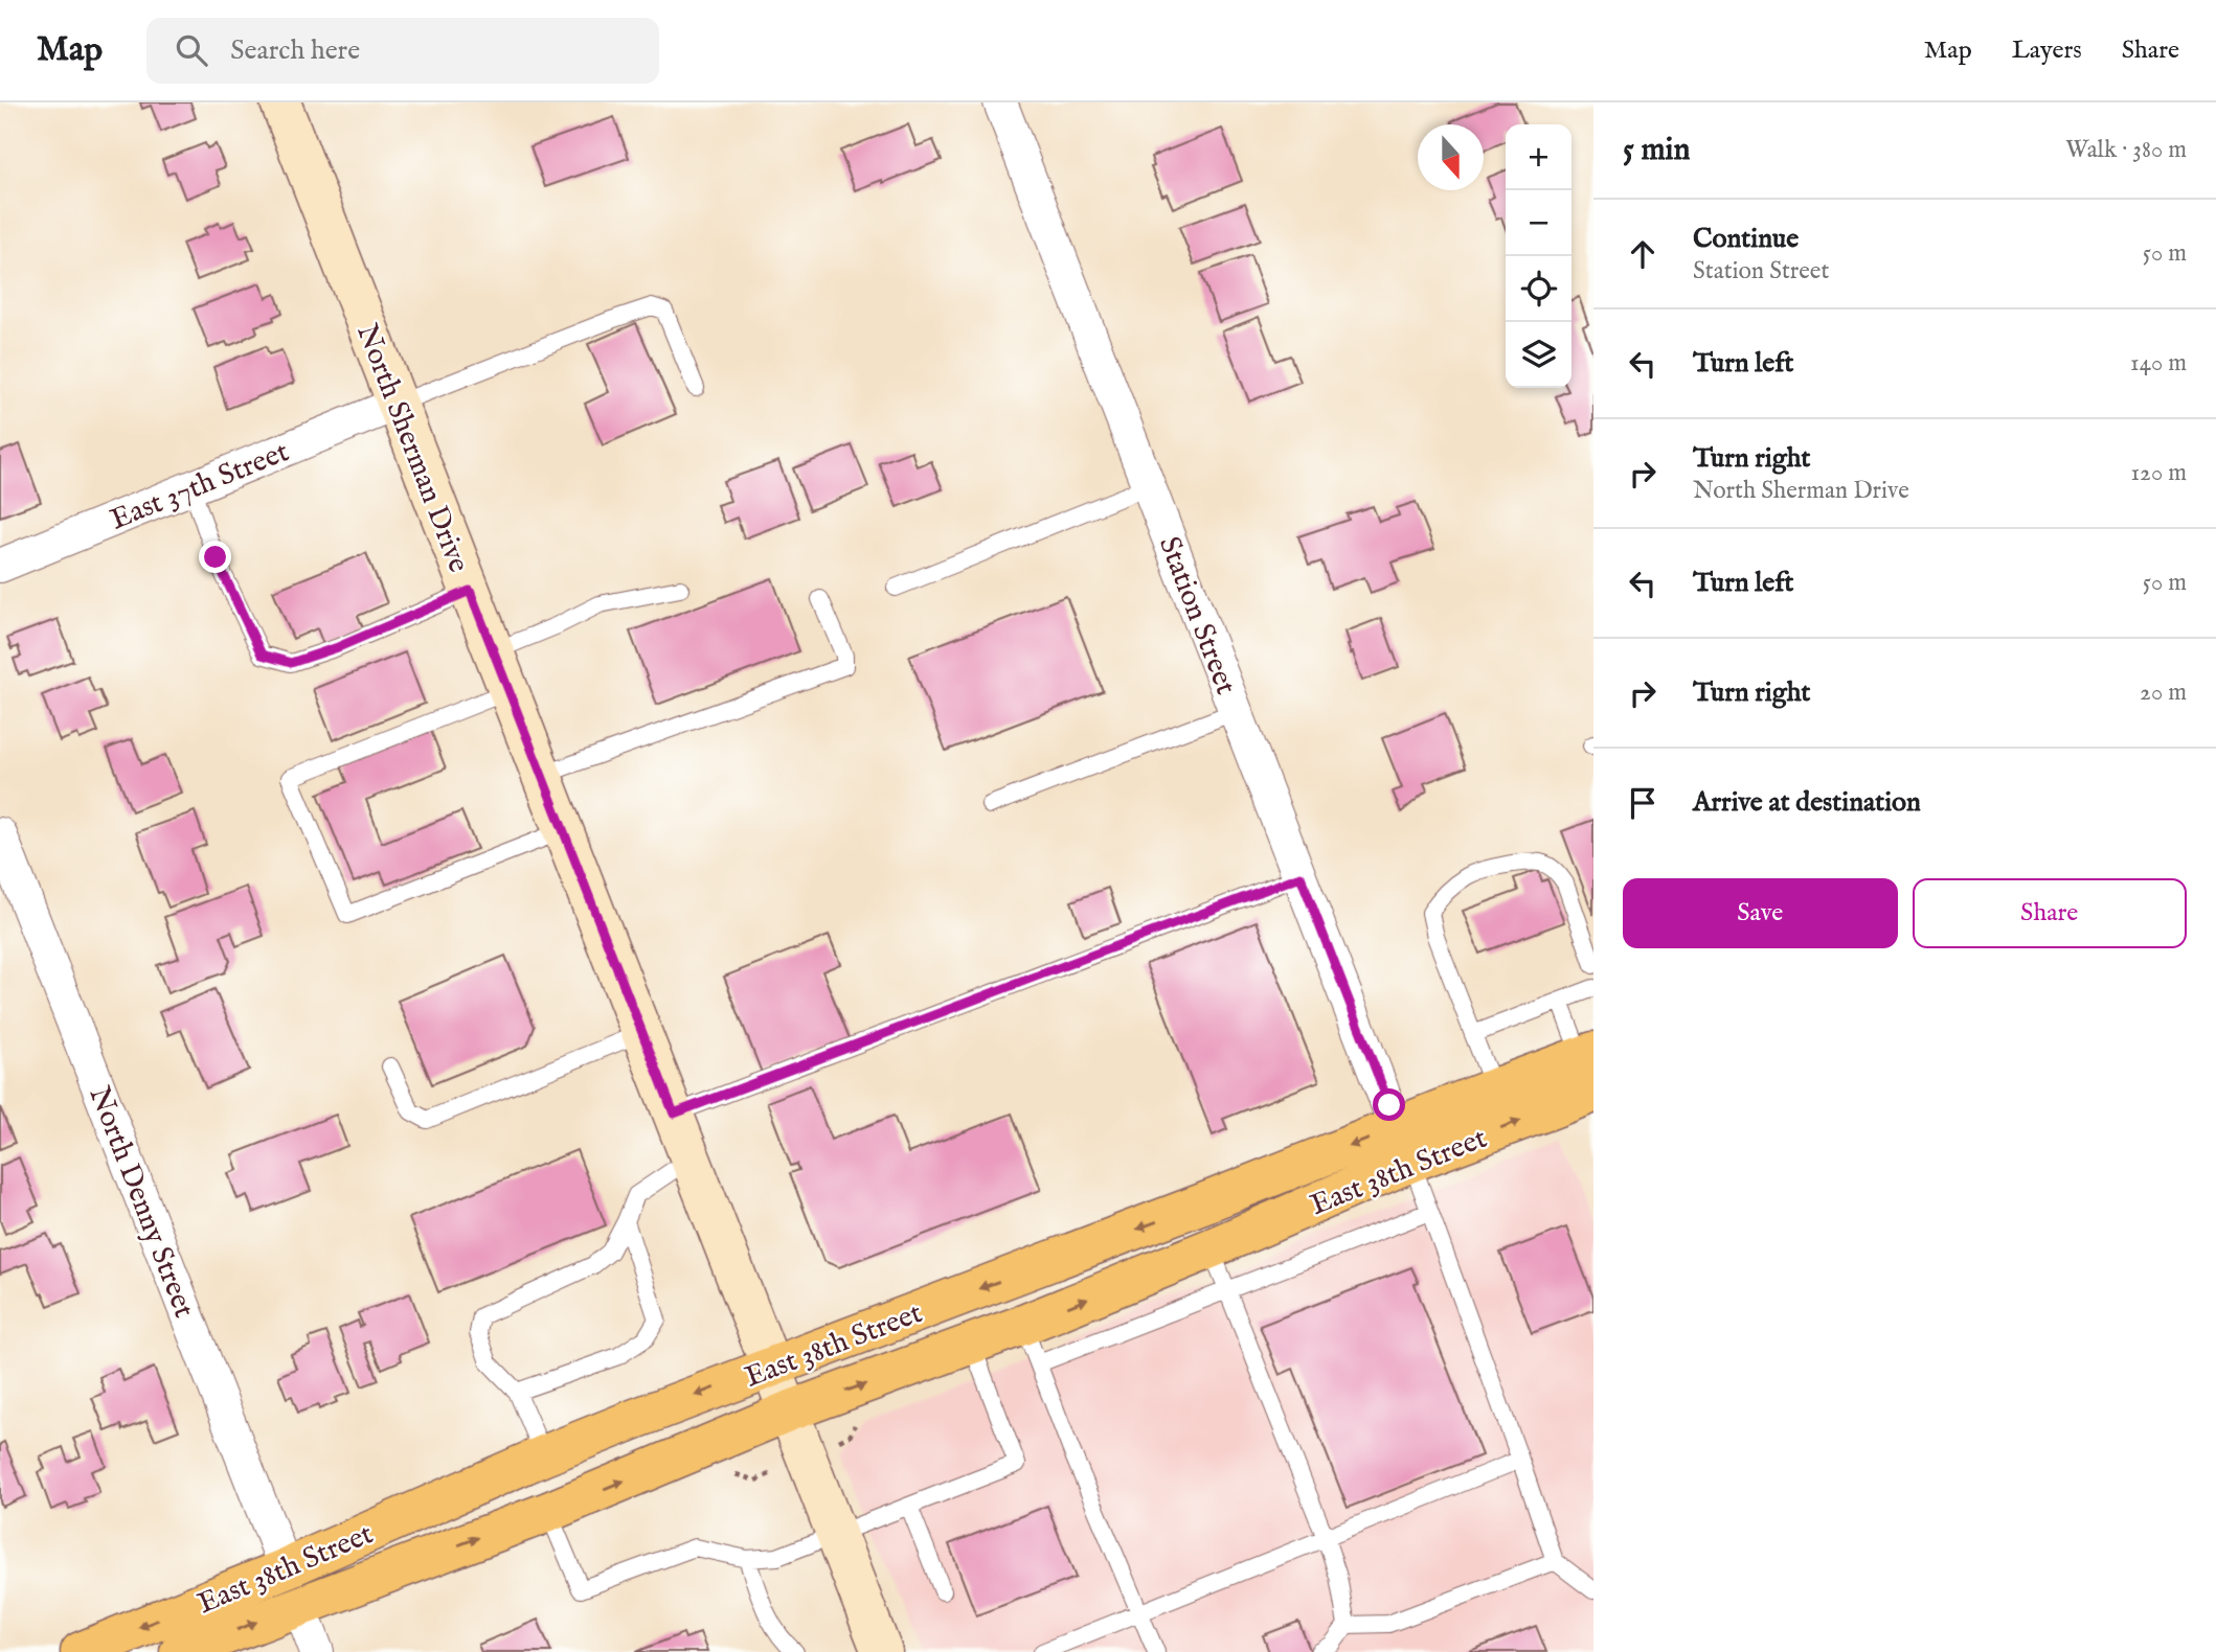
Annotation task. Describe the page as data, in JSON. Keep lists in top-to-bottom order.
{
  "streets": {
    "main road": ["North Sherman Drive", "East 38th Street"],
    "street": ["East 37th Street", "Station Street", "North Denny Street"]
  },
  "crossings": [
    ["North Sherman Drive", "East 37th Street"],
    ["North Sherman Drive", "East 38th Street"],
    ["Station Street", "East 38th Street"],
    ["East 38th Street", "North Denny Street"]
  ],
  "north": "bottom",
  "page": {
    "header": "Map",
    "search": "Search here",
    "nav": ["Map", "Layers", "Share"],
    "heading": ["5 min", "Walk · 380 m"],
    "map_buttons": ["+", "−"],
    "list": [
      ["Continue", "Station Street", "50 m"],
      ["Turn left", "140 m"],
      ["Turn right", "North Sherman Drive", "120 m"],
      ["Turn left", "50 m"],
      ["Turn right", "20 m"],
      "Arrive at destination"
    ],
    "buttons": ["Save", "Share"]
  }
}
